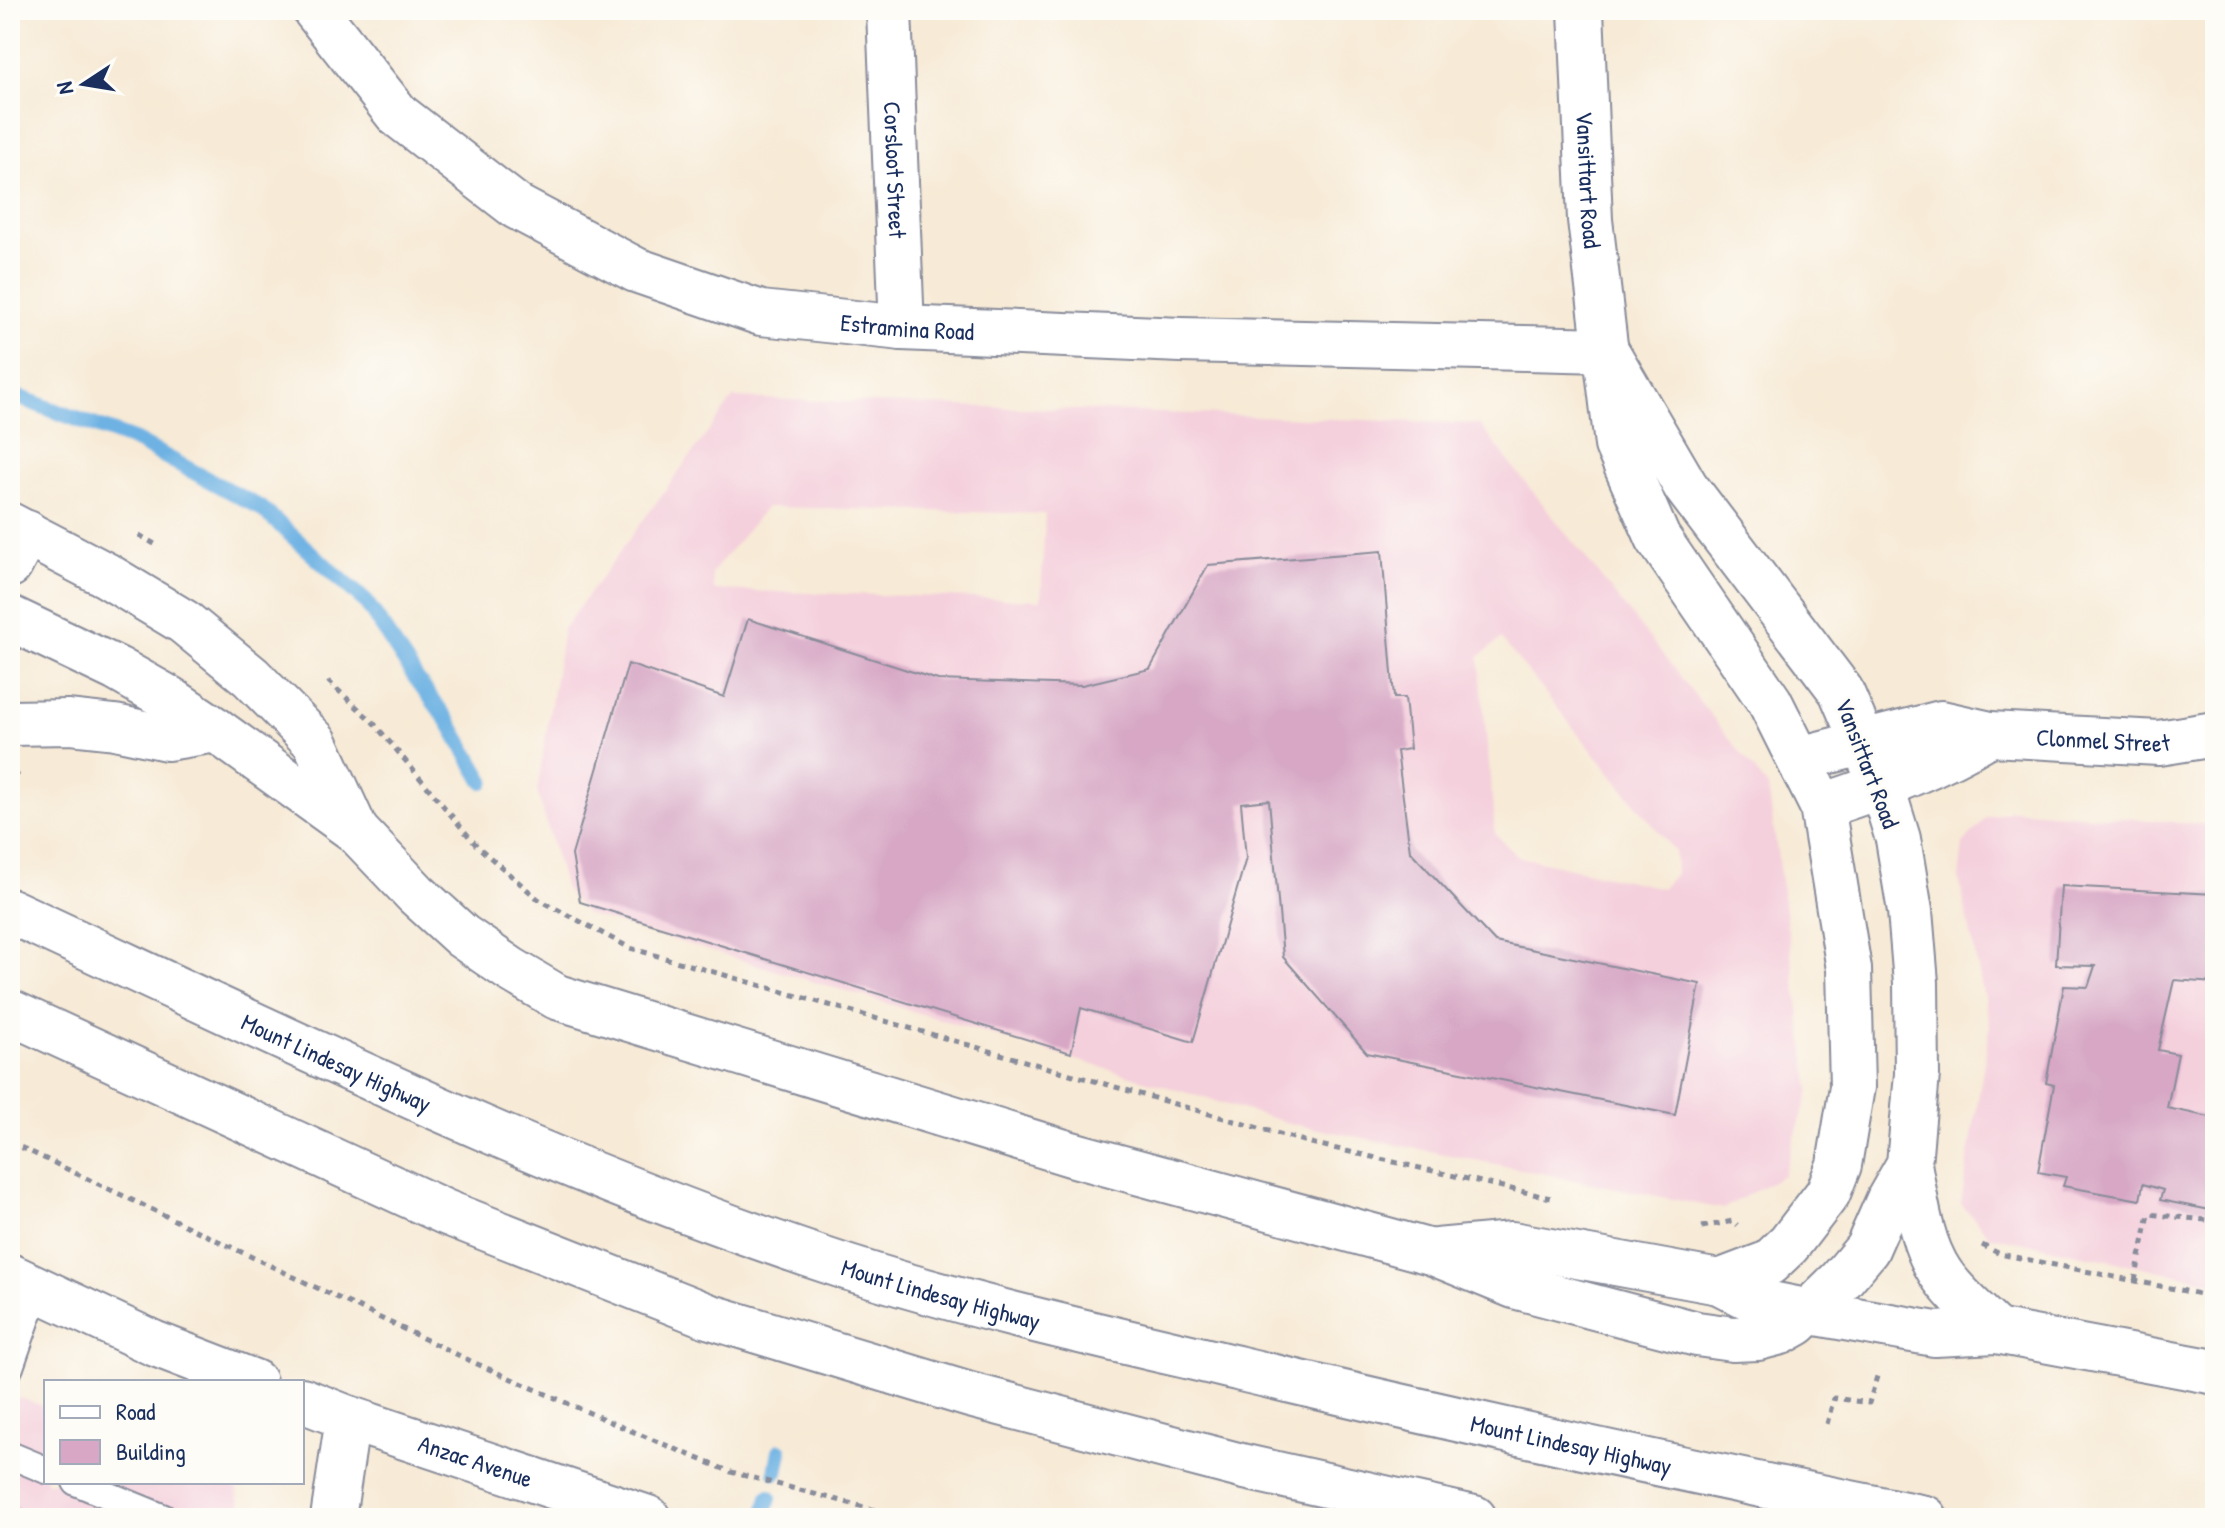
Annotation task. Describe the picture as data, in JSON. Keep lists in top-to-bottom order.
{
  "streets": {
    "main road": [
      "Corsloot Street",
      "Vansittart Road",
      "Estramina Road",
      "Clonmel Street",
      "Mount Lindesay Highway",
      "Anzac Avenue"
    ]
  },
  "crossings": [
    ["Corsloot Street", "Estramina Road"],
    ["Vansittart Road", "Estramina Road"],
    ["Vansittart Road", "Clonmel Street"]
  ],
  "legend": ["Road", "Building"],
  "north": "left"
}
